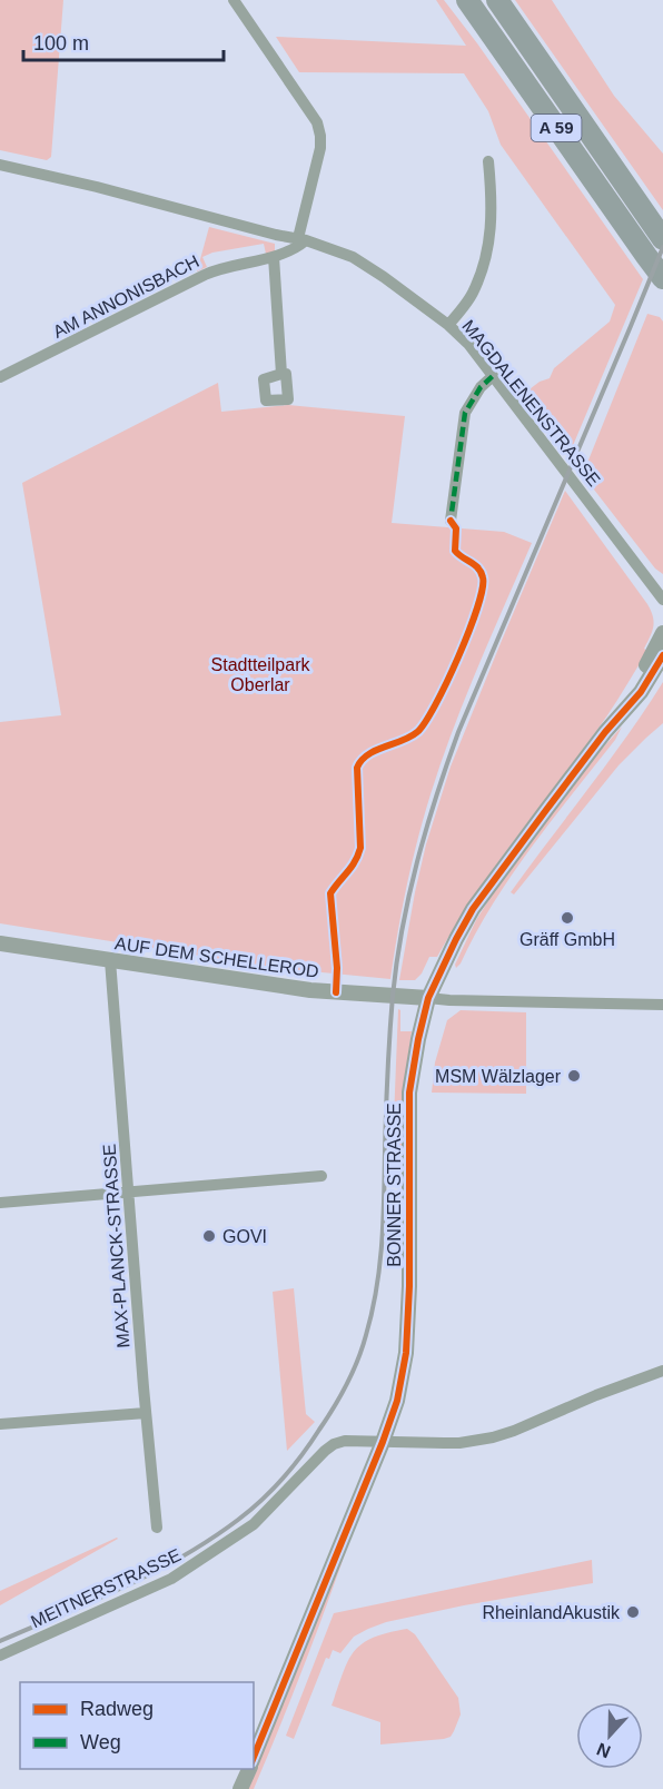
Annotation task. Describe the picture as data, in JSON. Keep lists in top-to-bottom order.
{
  "streets": {
    "highway": ["A 59"],
    "street": [
      "AM ANNONISBACH",
      "MAGDALENENSTRASSE",
      "AUF DEM SCHELLEROD",
      "BONNER STRASSE",
      "MAX-PLANCK-STRASSE",
      "MEITNERSTRASSE"
    ]
  },
  "crossings": [
    ["AM ANNONISBACH", "MAGDALENENSTRASSE"],
    ["AUF DEM SCHELLEROD", "BONNER STRASSE"],
    ["AUF DEM SCHELLEROD", "MAX-PLANCK-STRASSE"],
    ["BONNER STRASSE", "MEITNERSTRASSE"]
  ],
  "parks": ["Stadtteilpark Oberlar"],
  "places": [
    "Gräff GmbH",
    "MSM Wälzlager",
    "GOVI",
    "RheinlandAkustik"
  ],
  "legend": ["Radweg", "Weg"],
  "scale_bar": "100 m",
  "north": "bottom"
}
